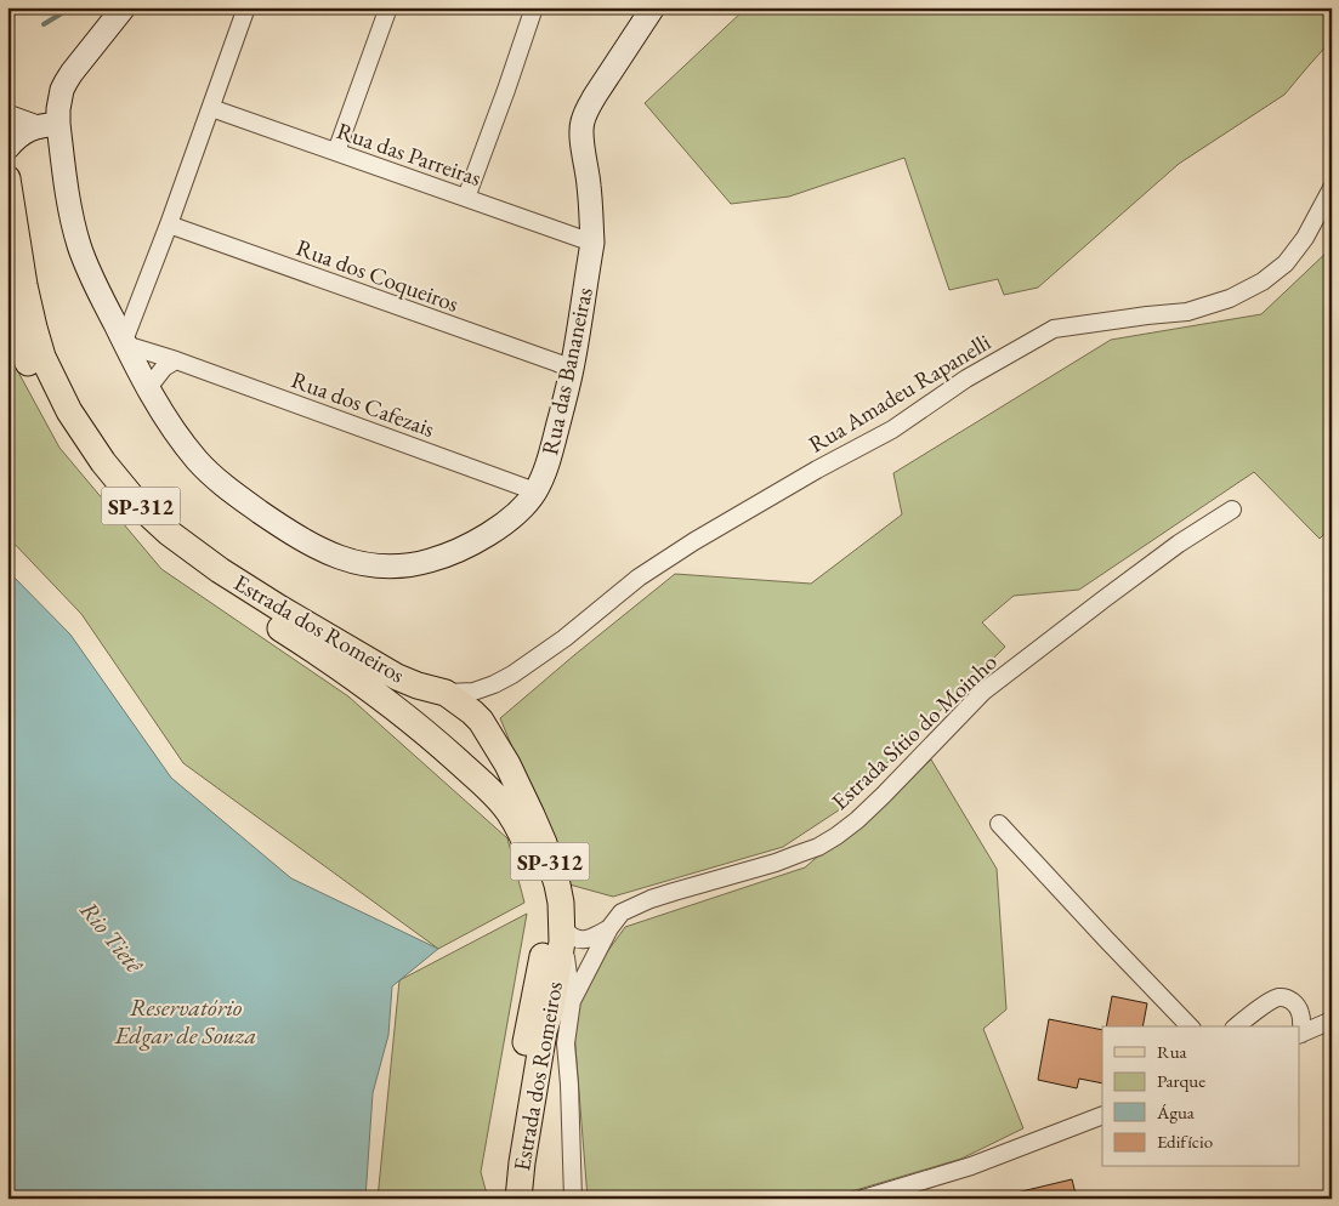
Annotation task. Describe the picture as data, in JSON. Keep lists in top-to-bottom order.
{
  "streets": {
    "main road": ["SP-312", "Estrada dos Romeiros"],
    "street": [
      "Rua das Parreiras",
      "Rua dos Coqueiros",
      "Rua das Bananeiras",
      "Rua Amadeu Rapanelli",
      "Rua dos Cafezais",
      "Estrada Sítio do Moinho"
    ]
  },
  "crossings": [
    ["Rua das Parreiras", "Rua das Bananeiras"],
    ["Rua dos Coqueiros", "Rua das Bananeiras"],
    ["Rua das Bananeiras", "Rua dos Cafezais"],
    ["Rua Amadeu Rapanelli", "Estrada dos Romeiros"],
    ["Estrada dos Romeiros", "Estrada Sítio do Moinho"]
  ],
  "water": ["Rio Tietê", "Reservatório Edgar de Souza"],
  "legend": [
    "Rua",
    "Parque",
    "Água",
    "Edifício"
  ]
}
